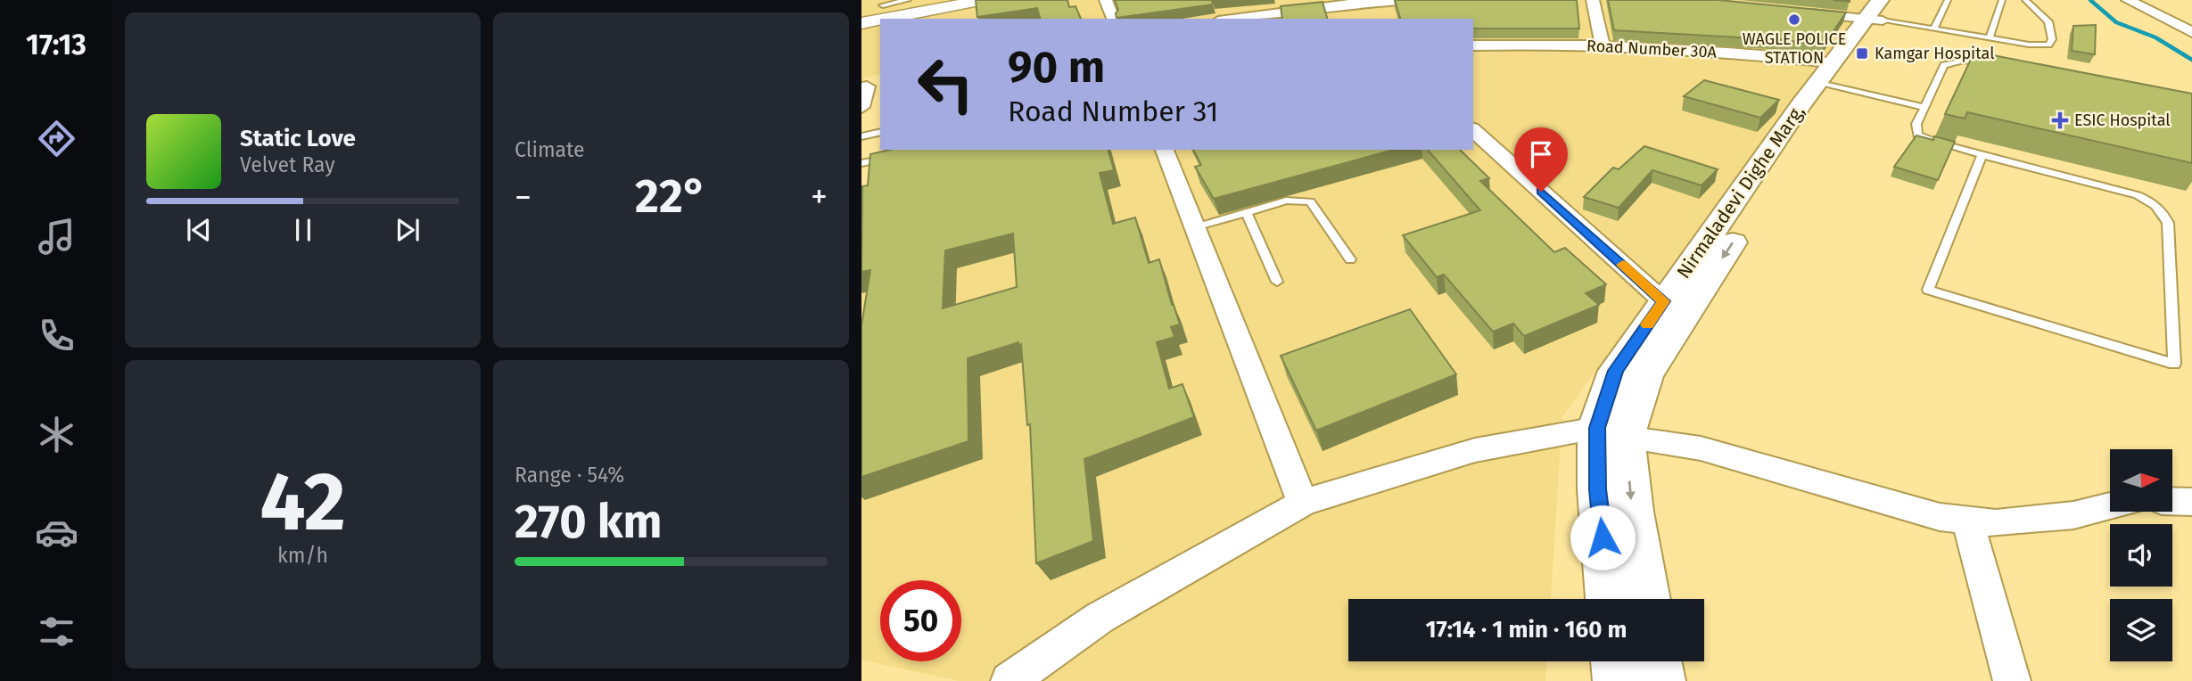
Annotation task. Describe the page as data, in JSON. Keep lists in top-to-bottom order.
{
  "streets": {
    "main road": ["Nirmaladevi Dighe Marg,"],
    "street": ["Road Number 30A"]
  },
  "crossings": [
    ["Road Number 30A", "Nirmaladevi Dighe Marg,"]
  ],
  "places": {
    "other": ["WAGLE POLICE STATION"],
    "transit": ["Kamgar Hospital"],
    "health": ["ESIC Hospital"]
  },
  "north": "right",
  "page": {
    "tabs": "17:13",
    "tile": [
      "Climate",
      ["42", "km/h"],
      ["Range · 54%", "270 km"]
    ],
    "turn": ["90 m", "Road Number 31"],
    "song": ["Static Love", "Velvet Ray"],
    "heat": ["−", "22°", "+"],
    "limit": "50",
    "trip": "17:14 · 1 min · 160 m"
  }
}
